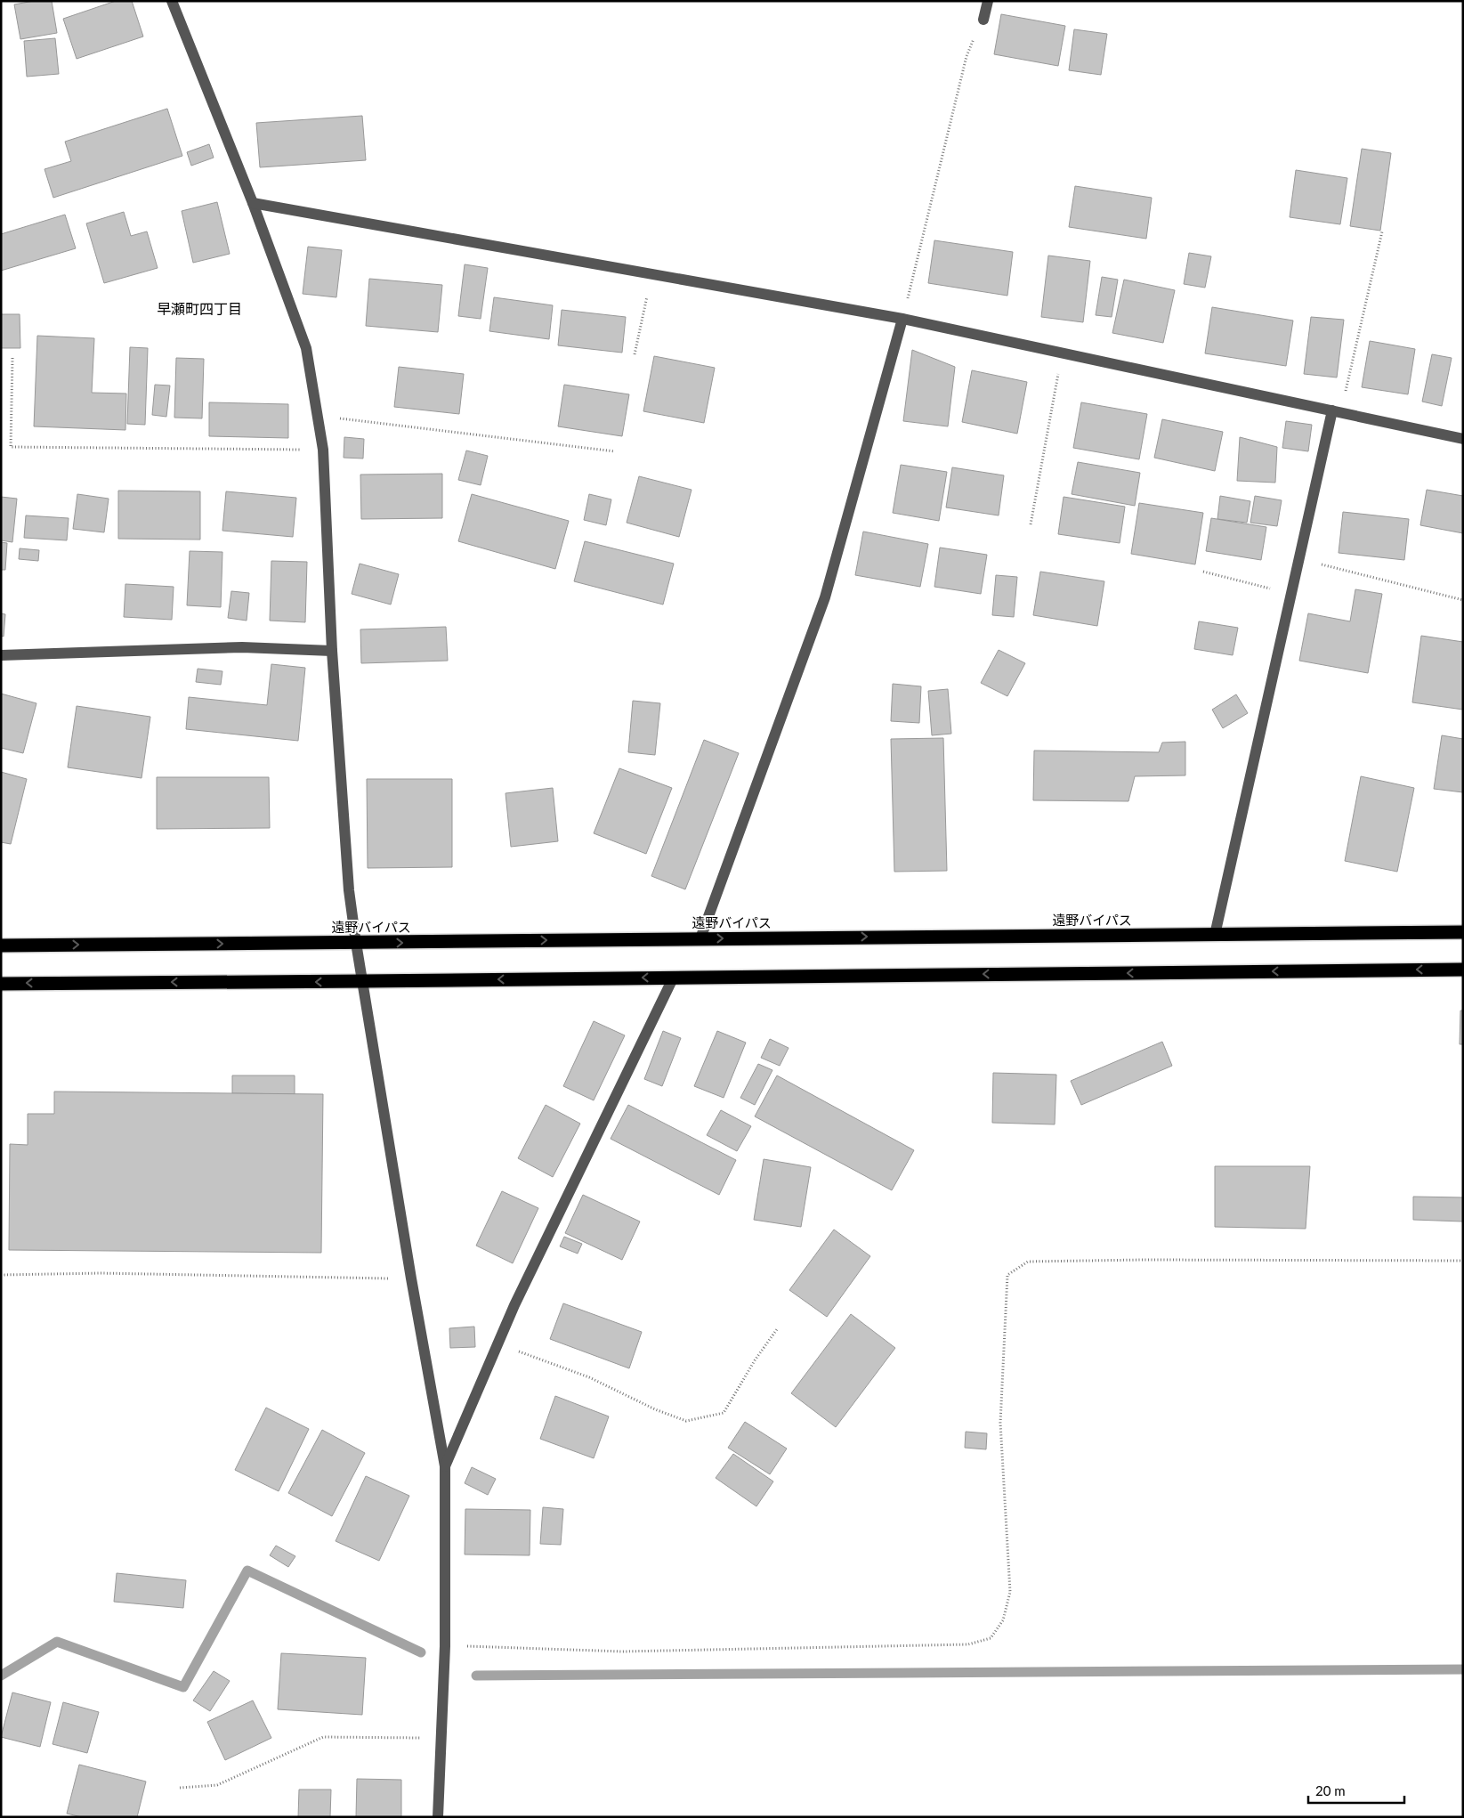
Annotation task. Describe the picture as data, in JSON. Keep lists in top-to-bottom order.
{
  "streets": {
    "highway": ["遠野バイパス"]
  },
  "districts": ["早瀬町四丁目"],
  "scale_bar": "20 m"
}
